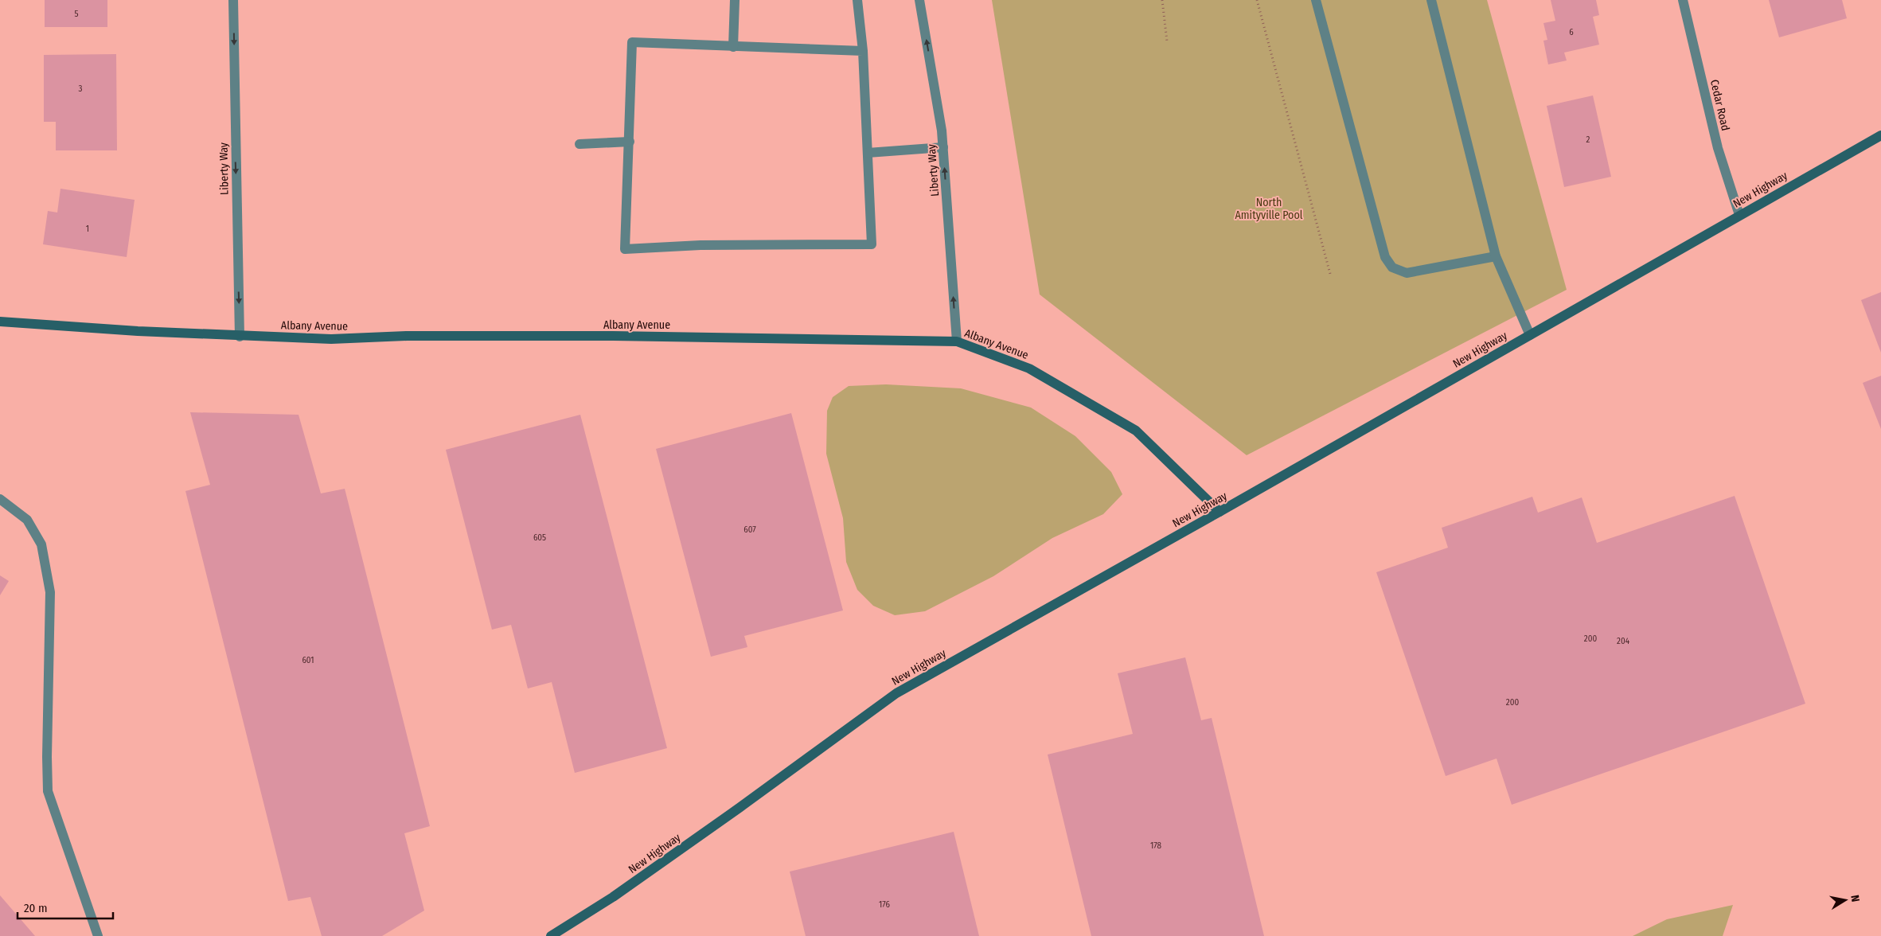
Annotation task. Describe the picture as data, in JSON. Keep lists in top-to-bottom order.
{
  "streets": {
    "main road": ["New Highway", "Albany Avenue"],
    "street": ["Cedar Road", "Liberty Way"]
  },
  "crossings": [
    ["Cedar Road", "New Highway"],
    ["Liberty Way", "Albany Avenue"],
    ["New Highway", "Albany Avenue"]
  ],
  "parks": ["North Amityville Pool"],
  "house_numbers": [
    "5",
    "6",
    "3",
    "2",
    "1",
    "607",
    "605",
    "200",
    "204",
    "601",
    "200",
    "178",
    "176"
  ],
  "scale_bar": "20 m",
  "north": "right"
}
